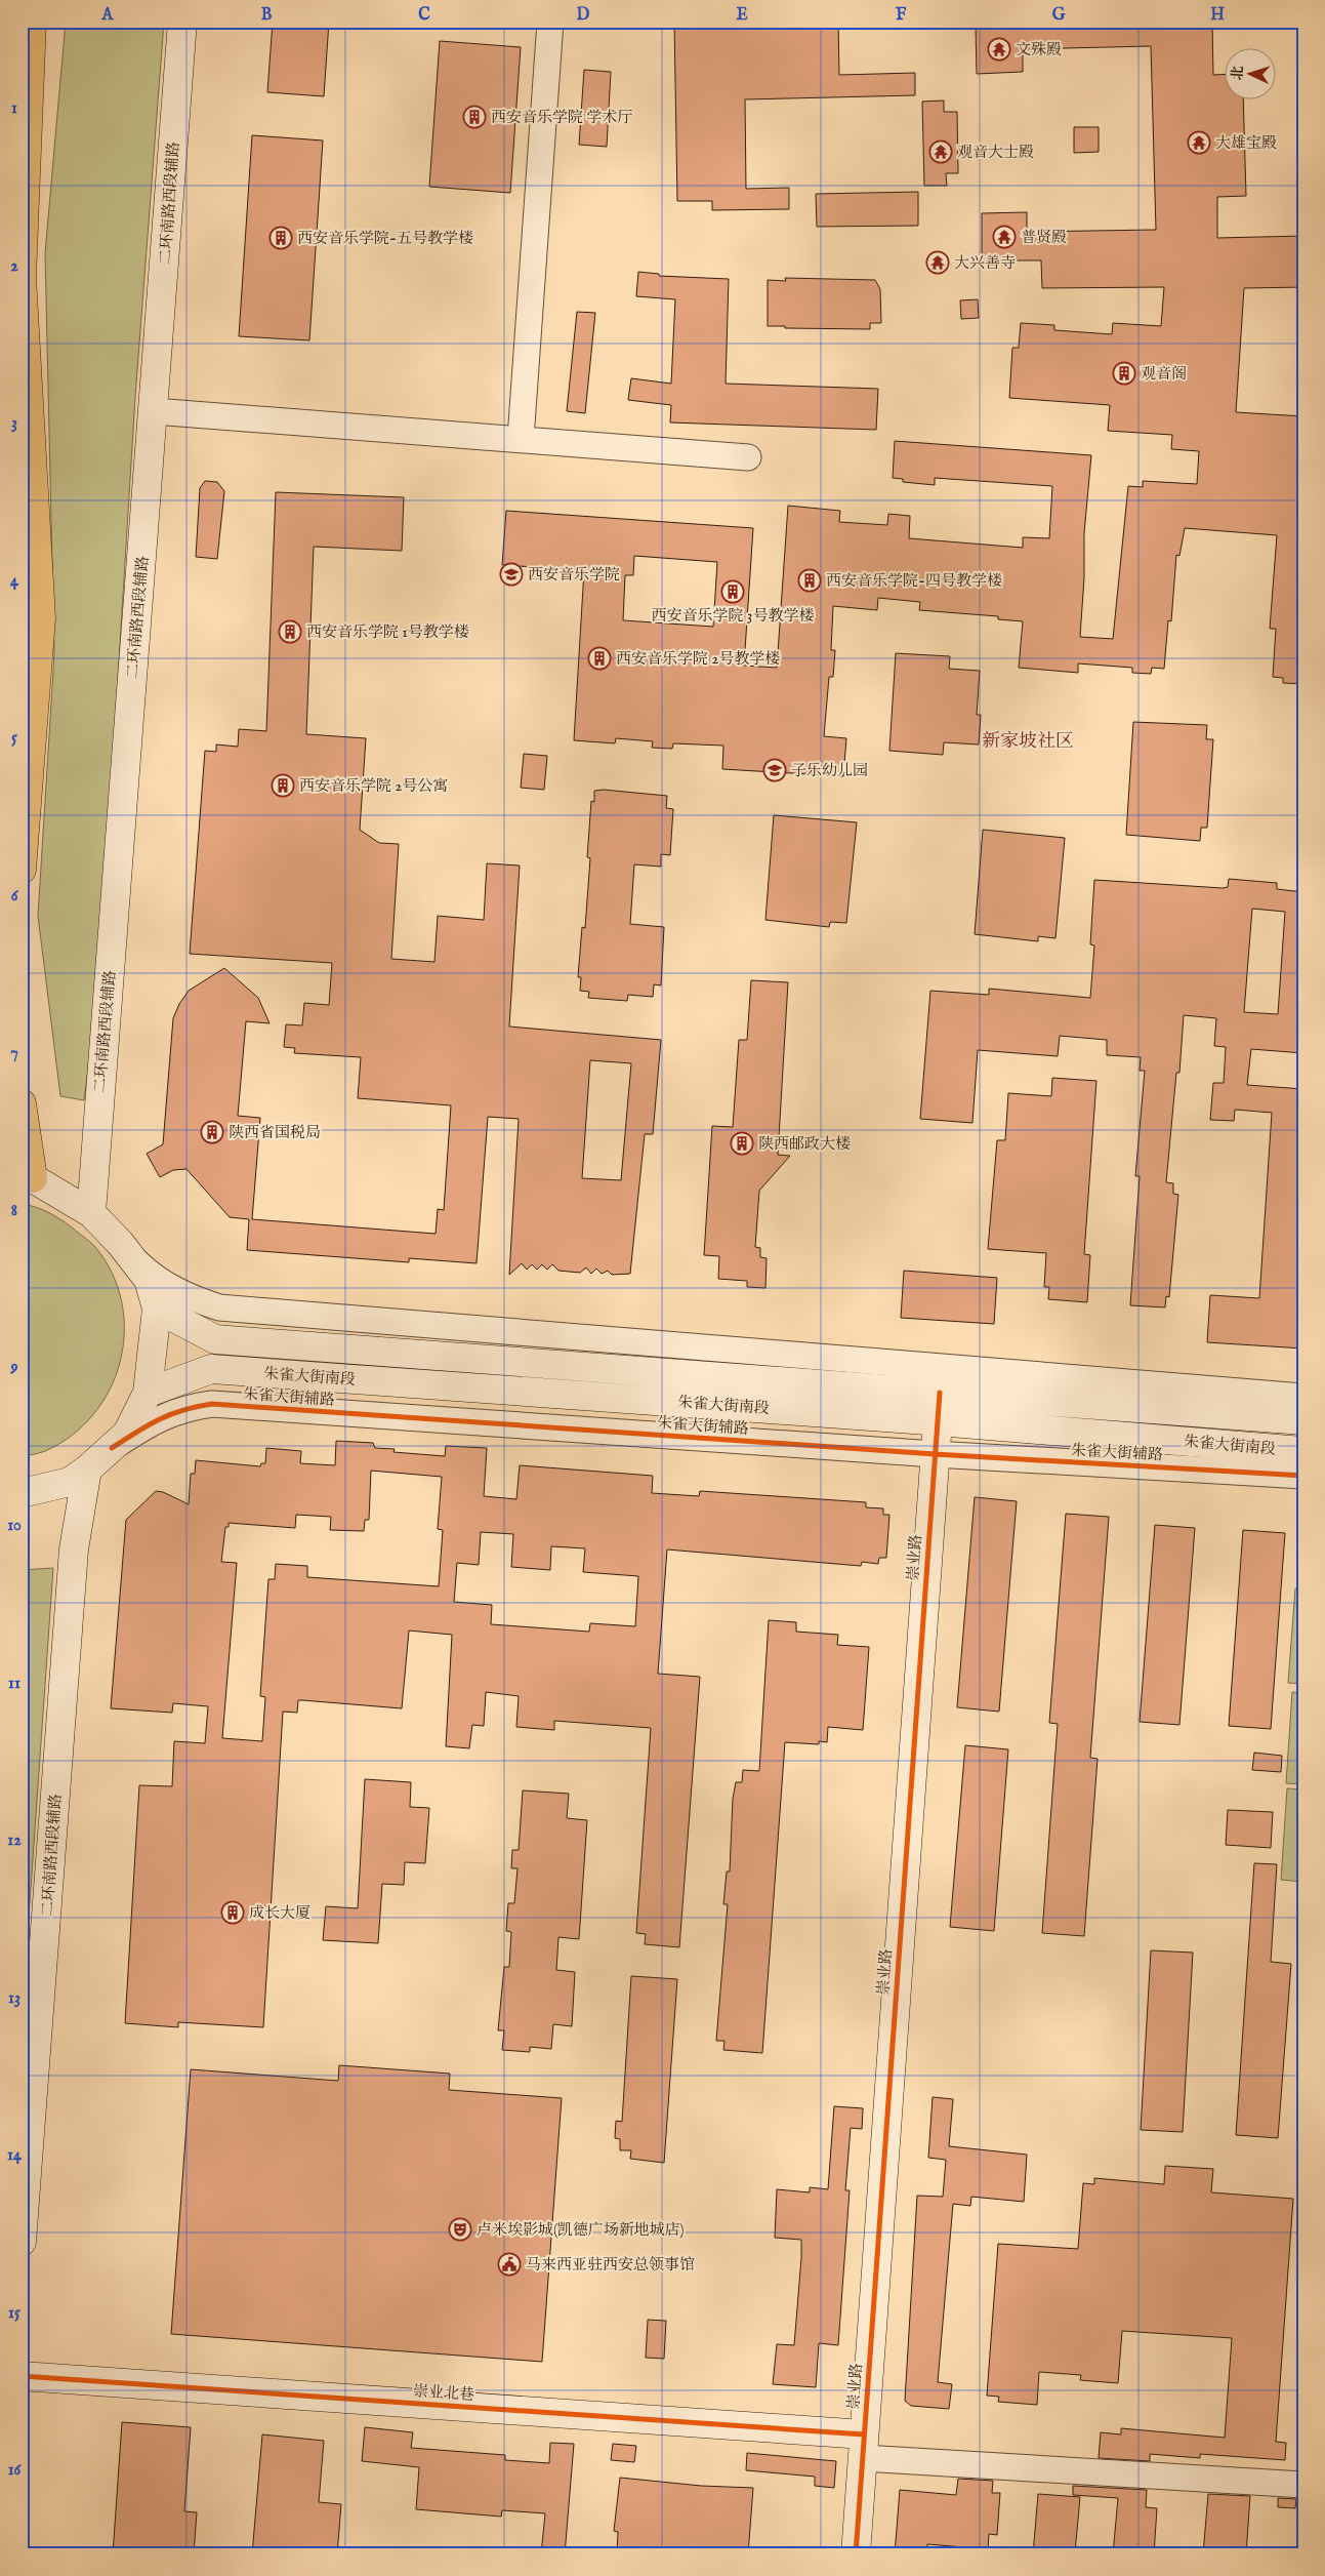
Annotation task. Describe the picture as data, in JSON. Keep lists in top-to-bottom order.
{
  "streets": {
    "main road": [
      "二环南路西段辅路",
      "朱雀大街南段",
      "崇业路",
      "崇业北巷"
    ],
    "street": ["朱雀大街辅路"]
  },
  "crossings": [
    ["朱雀大街南段", "崇业路"],
    ["朱雀大街辅路", "崇业路"],
    ["崇业路", "崇业北巷"]
  ],
  "districts": ["新家坡社区"],
  "places": {
    "temple": [
      "文殊殿",
      "大雄宝殿",
      "观音大士殿",
      "普贤殿",
      "大兴善寺"
    ],
    "building": [
      "西安音乐学院 学术厅",
      "西安音乐学院-五号教学楼",
      "观音阁",
      "西安音乐学院-四号教学楼",
      "西安音乐学院 3号教学楼",
      "西安音乐学院 1号教学楼",
      "西安音乐学院 2号教学楼",
      "西安音乐学院 2号公寓",
      "陕西省国税局",
      "陕西邮政大楼",
      "成长大厦"
    ],
    "school or university": ["西安音乐学院", "子乐幼儿园"],
    "theatre": ["卢米埃影城(凯德广场新地城店)"],
    "public building": ["马来西亚驻西安总领事馆"]
  },
  "north": "left",
  "grid": {
    "columns": [
      "A",
      "B",
      "C",
      "D",
      "E",
      "F",
      "G",
      "H"
    ],
    "rows": [
      "1",
      "2",
      "3",
      "4",
      "5",
      "6",
      "7",
      "8",
      "9",
      "10",
      "11",
      "12",
      "13",
      "14",
      "15",
      "16"
    ]
  }
}
